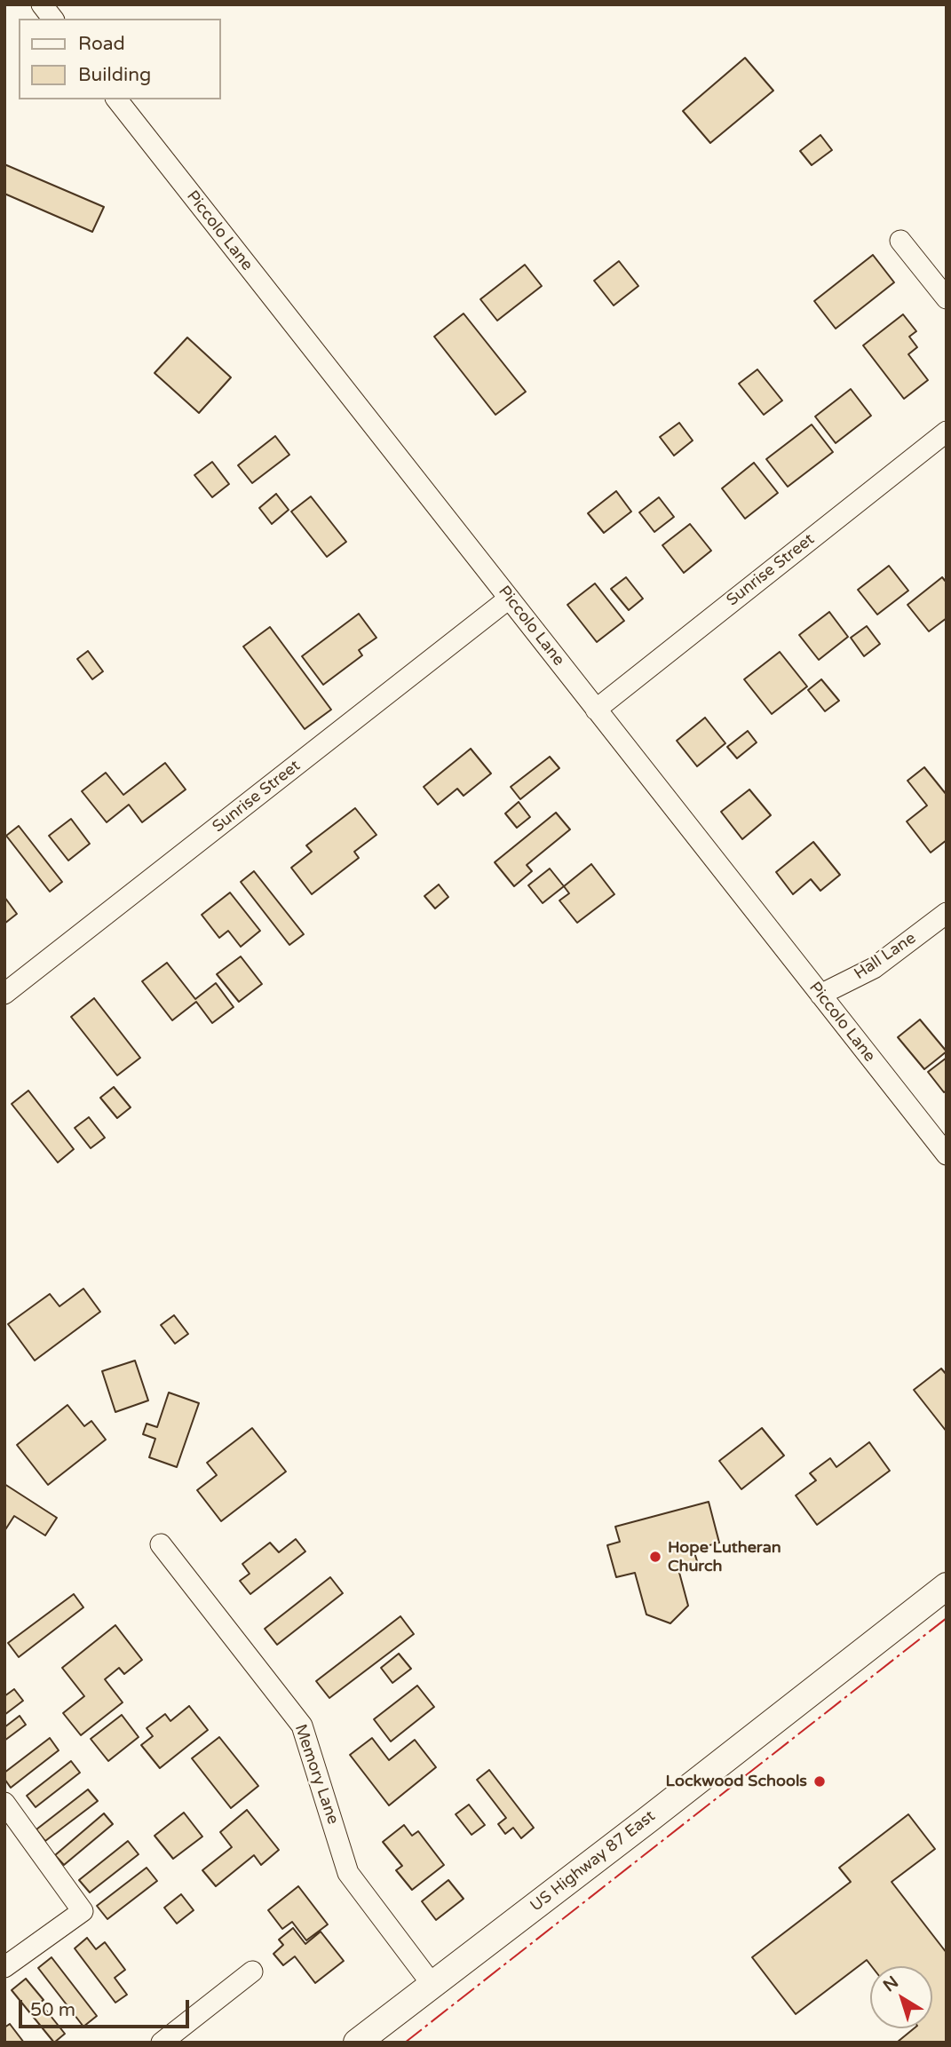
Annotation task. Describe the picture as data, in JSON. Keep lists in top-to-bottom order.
{
  "streets": {
    "street": [
      "Piccolo Lane",
      "Sunrise Street",
      "Hall Lane",
      "Memory Lane",
      "US Highway 87 East"
    ]
  },
  "crossings": [
    ["Piccolo Lane", "Sunrise Street"],
    ["Piccolo Lane", "Hall Lane"],
    ["Memory Lane", "US Highway 87 East"]
  ],
  "places": ["Hope Lutheran Church", "Lockwood Schools"],
  "legend": ["Road", "Building"],
  "scale_bar": "50 m",
  "north": "top left"
}
